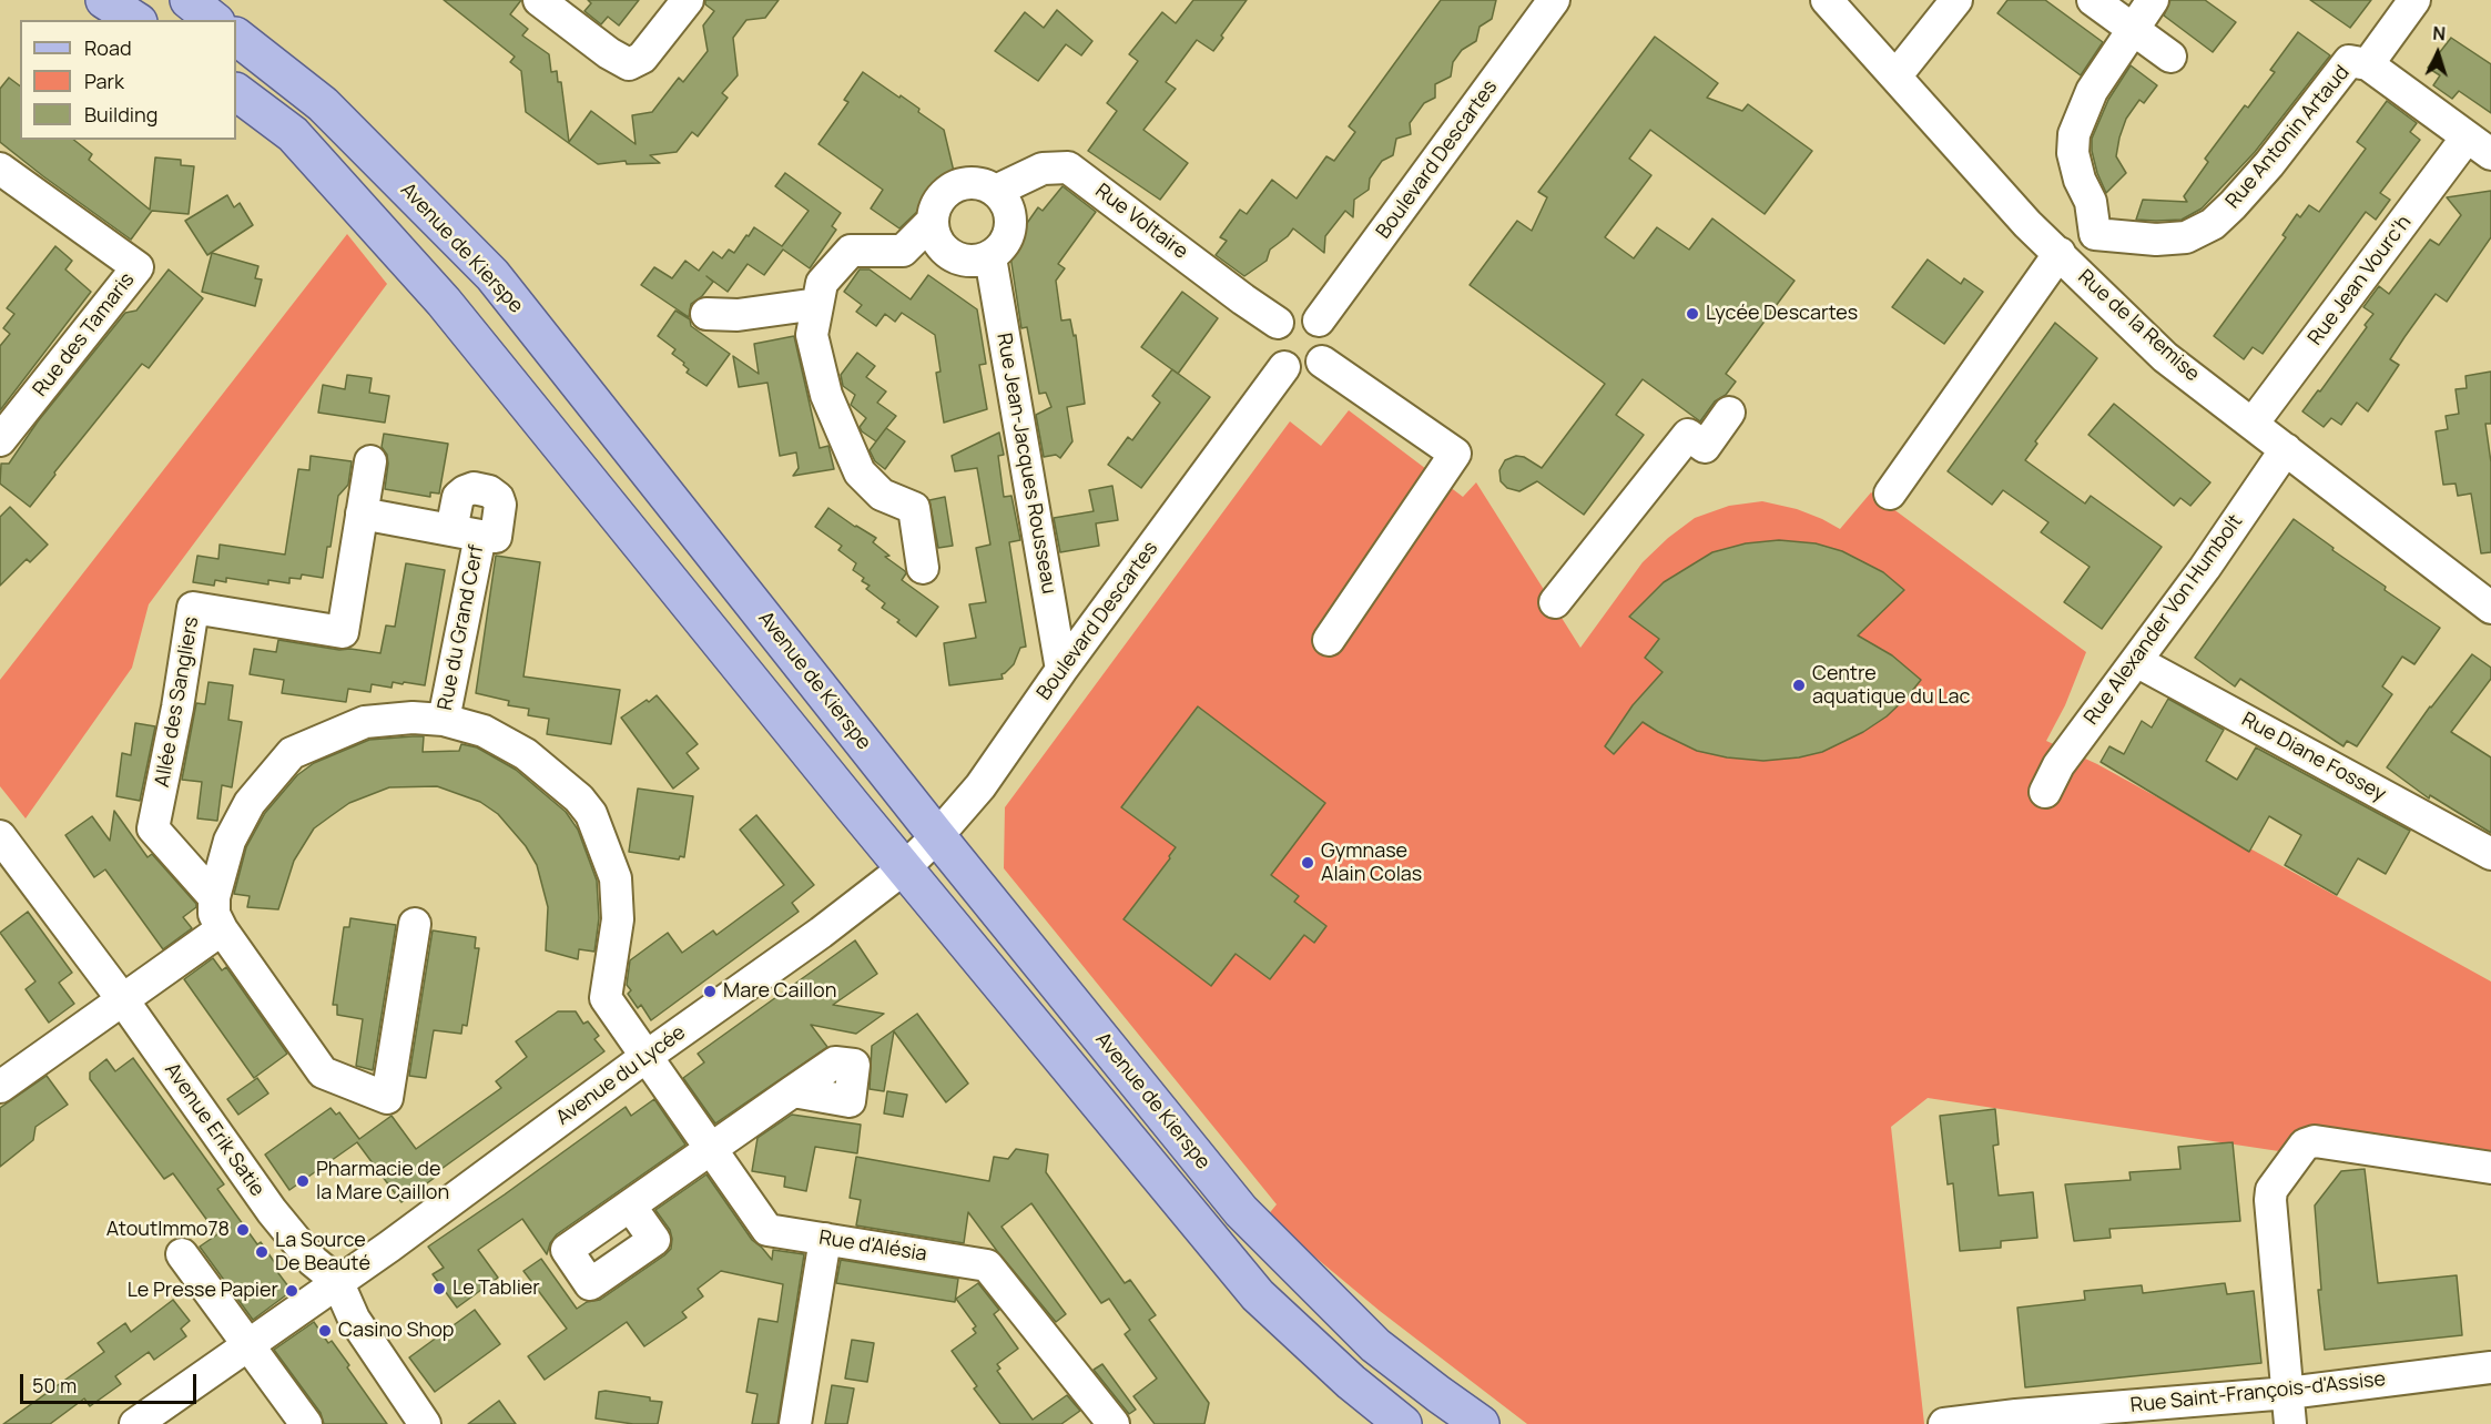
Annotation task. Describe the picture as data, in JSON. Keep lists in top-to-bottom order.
{
  "streets": {
    "main road": ["Avenue de Kierspe"],
    "street": [
      "Rue Antonin Artaud",
      "Boulevard Descartes",
      "Rue Voltaire",
      "Rue Jean Vourc'h",
      "Rue de la Remise",
      "Rue des Tamaris",
      "Rue Jean-Jacques Rousseau",
      "Rue Alexander Von Humbolt",
      "Rue du Grand Cerf",
      "Allée des Sangliers",
      "Rue Diane Fossey",
      "Avenue du Lycée",
      "Avenue Erik Satie",
      "Rue d'Alésia",
      "Rue Saint-François-d'Assise"
    ]
  },
  "crossings": [
    ["Boulevard Descartes", "Rue Voltaire"],
    ["Boulevard Descartes", "Avenue de Kierspe"],
    ["Boulevard Descartes", "Rue Jean-Jacques Rousseau"],
    ["Boulevard Descartes", "Avenue du Lycée"],
    ["Rue Voltaire", "Rue Jean-Jacques Rousseau"],
    ["Avenue de Kierspe", "Avenue du Lycée"],
    ["Rue Jean Vourc'h", "Rue de la Remise"],
    ["Rue de la Remise", "Rue Alexander Von Humbolt"],
    ["Rue Alexander Von Humbolt", "Rue Diane Fossey"],
    ["Rue du Grand Cerf", "Allée des Sangliers"],
    ["Rue du Grand Cerf", "Rue d'Alésia"],
    ["Allée des Sangliers", "Rue d'Alésia"],
    ["Avenue du Lycée", "Avenue Erik Satie"],
    ["Avenue du Lycée", "Rue d'Alésia"]
  ],
  "places": [
    "Lycée Descartes",
    "Centre aquatique du Lac",
    "Gymnase Alain Colas",
    "Mare Caillon",
    "Pharmacie de la Mare Caillon",
    "AtoutImmo78",
    "La Source De Beauté",
    "Le Tablier",
    "Le Presse Papier",
    "Casino Shop"
  ],
  "legend": ["Road", "Park", "Building"],
  "scale_bar": "50 m",
  "north": "top"
}
